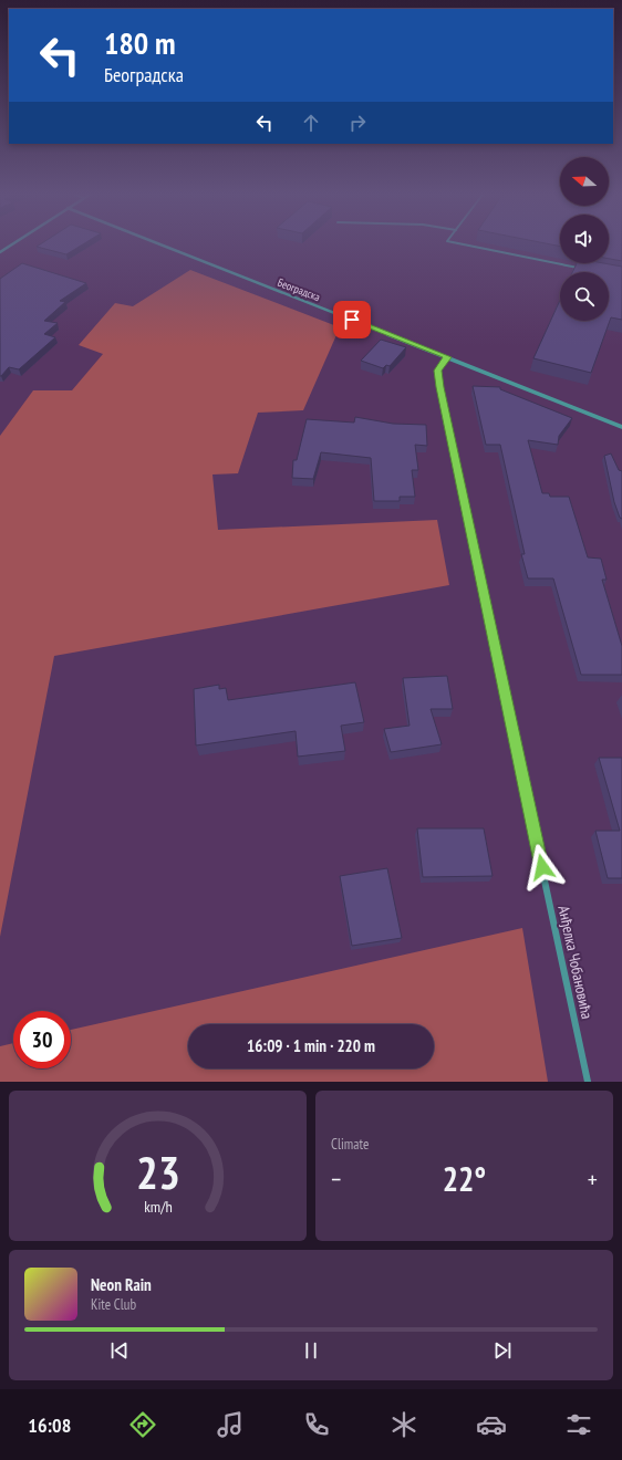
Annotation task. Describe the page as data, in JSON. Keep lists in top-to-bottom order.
{
  "streets": {
    "street": ["Београдска", "Анђелка Чобановића"]
  },
  "crossings": [
    ["Београдска", "Анђелка Чобановића"]
  ],
  "north": "left",
  "page": {
    "turn": ["180 m", "Београдска"],
    "limit": "30",
    "trip": "16:09 · 1 min · 220 m",
    "tile": "Climate",
    "heat": ["−", "22°", "+"],
    "song": ["Neon Rain", "Kite Club"],
    "tabs": "16:08",
    "gauge": ["23", "km/h"]
  }
}
